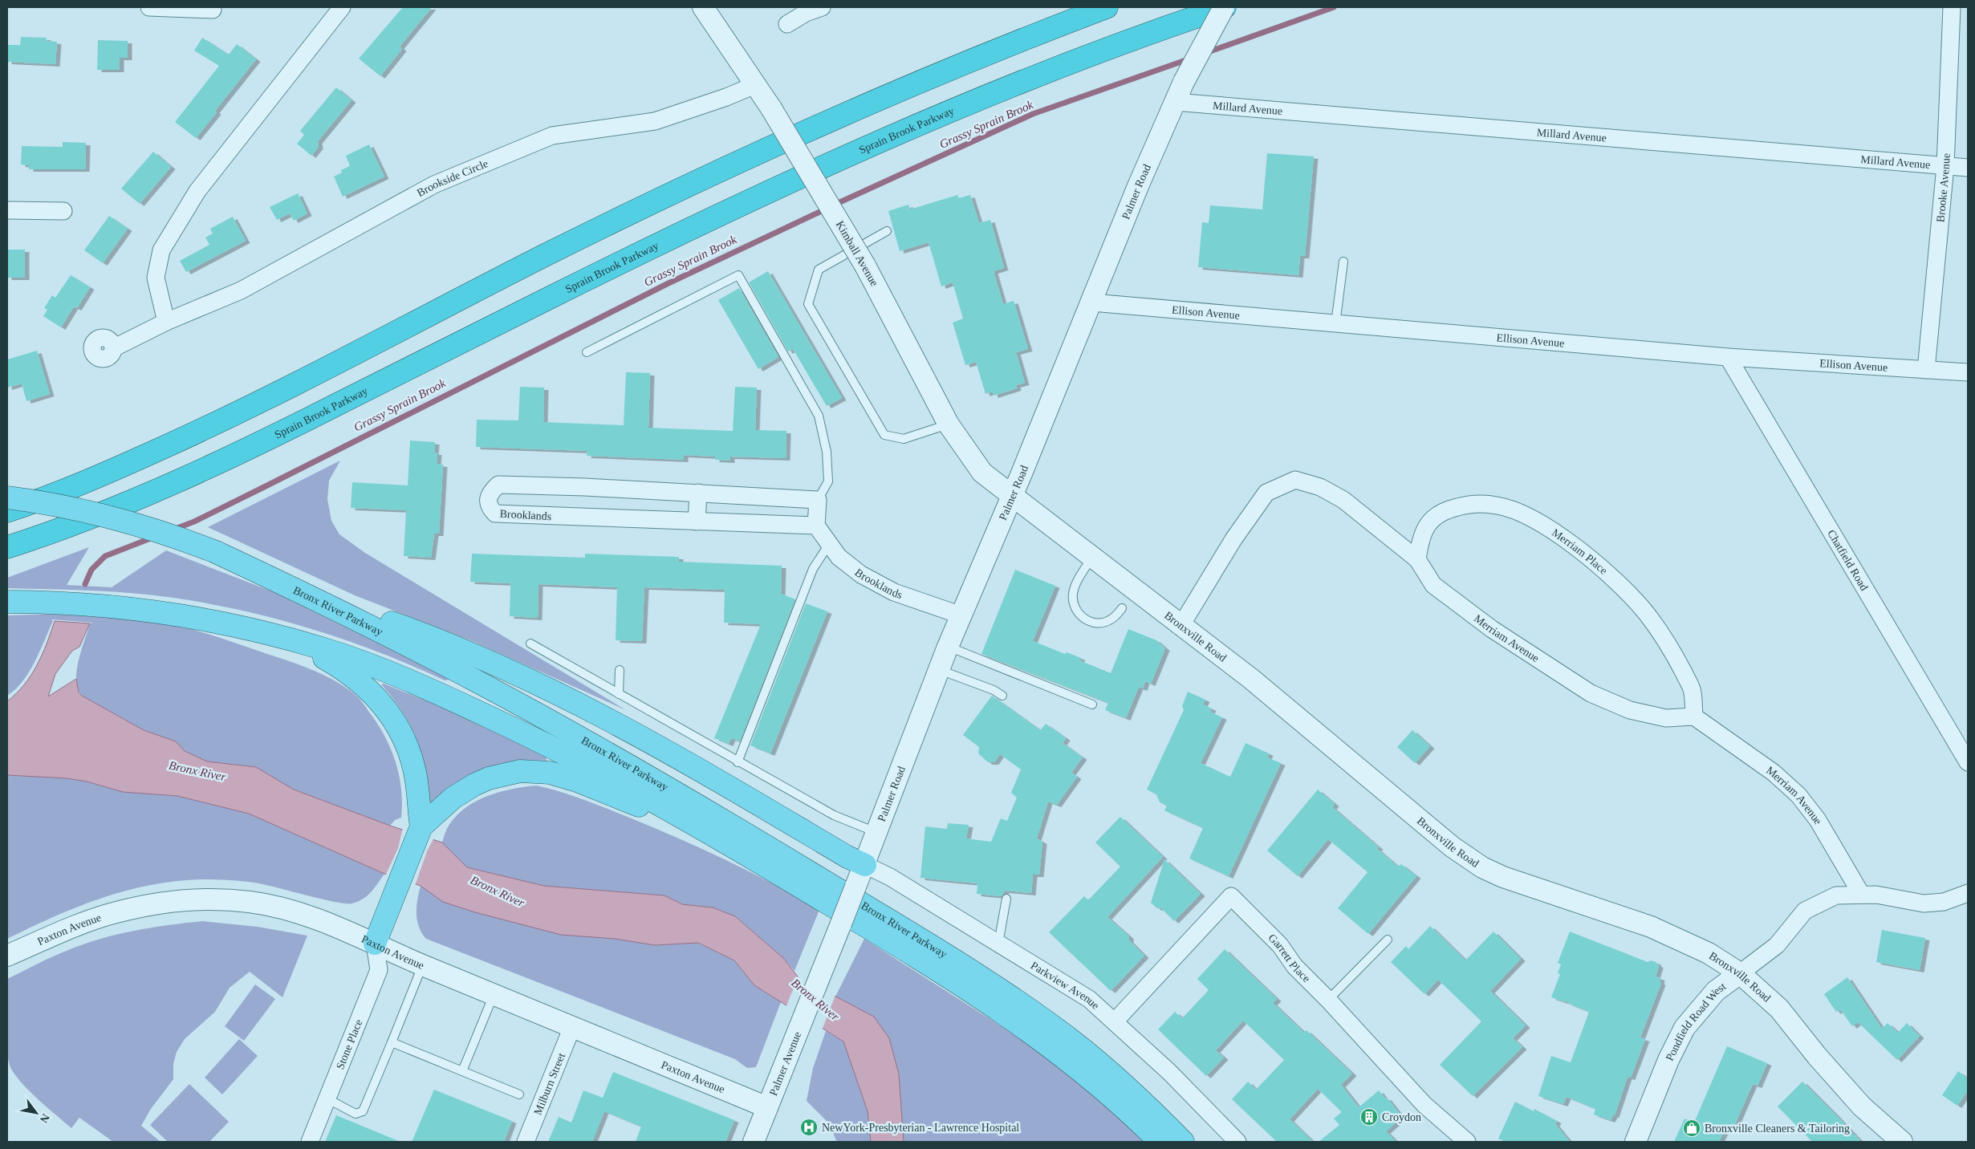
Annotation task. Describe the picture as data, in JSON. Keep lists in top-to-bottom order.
{
  "streets": {
    "highway": ["Sprain Brook Parkway", "Bronx River Parkway"],
    "street": [
      "Millard Avenue",
      "Brookside Circle",
      "Brooke Avenue",
      "Palmer Road",
      "Kimball Avenue",
      "Ellison Avenue",
      "Brooklands",
      "Merriam Place",
      "Chatfield Road",
      "Bronxville Road",
      "Merriam Avenue",
      "Paxton Avenue",
      "Garrett Place",
      "Parkview Avenue",
      "Pondfield Road West",
      "Stone Place",
      "Palmer Avenue",
      "Milburn Street"
    ]
  },
  "crossings": [
    ["Millard Avenue", "Brooke Avenue"],
    ["Millard Avenue", "Palmer Road"],
    ["Sprain Brook Parkway", "Palmer Road"],
    ["Brookside Circle", "Kimball Avenue"],
    ["Brooke Avenue", "Ellison Avenue"],
    ["Palmer Road", "Kimball Avenue"],
    ["Palmer Road", "Ellison Avenue"],
    ["Palmer Road", "Brooklands"],
    ["Palmer Road", "Bronxville Road"],
    ["Palmer Road", "Parkview Avenue"],
    ["Palmer Road", "Palmer Avenue"],
    ["Kimball Avenue", "Bronxville Road"],
    ["Ellison Avenue", "Chatfield Road"],
    ["Merriam Place", "Merriam Avenue"],
    ["Bronxville Road", "Merriam Avenue"],
    ["Bronxville Road", "Pondfield Road West"],
    ["Merriam Avenue", "Pondfield Road West"],
    ["Paxton Avenue", "Stone Place"],
    ["Paxton Avenue", "Palmer Avenue"],
    ["Paxton Avenue", "Milburn Street"],
    ["Garrett Place", "Parkview Avenue"]
  ],
  "water": ["Grassy Sprain Brook", "Bronx River"],
  "places": {
    "building": ["Croydon"],
    "hospital": ["NewYork-Presbyterian - Lawrence Hospital"],
    "shop": ["Bronxville Cleaners & Tailoring"]
  },
  "north": "bottom right"
}
